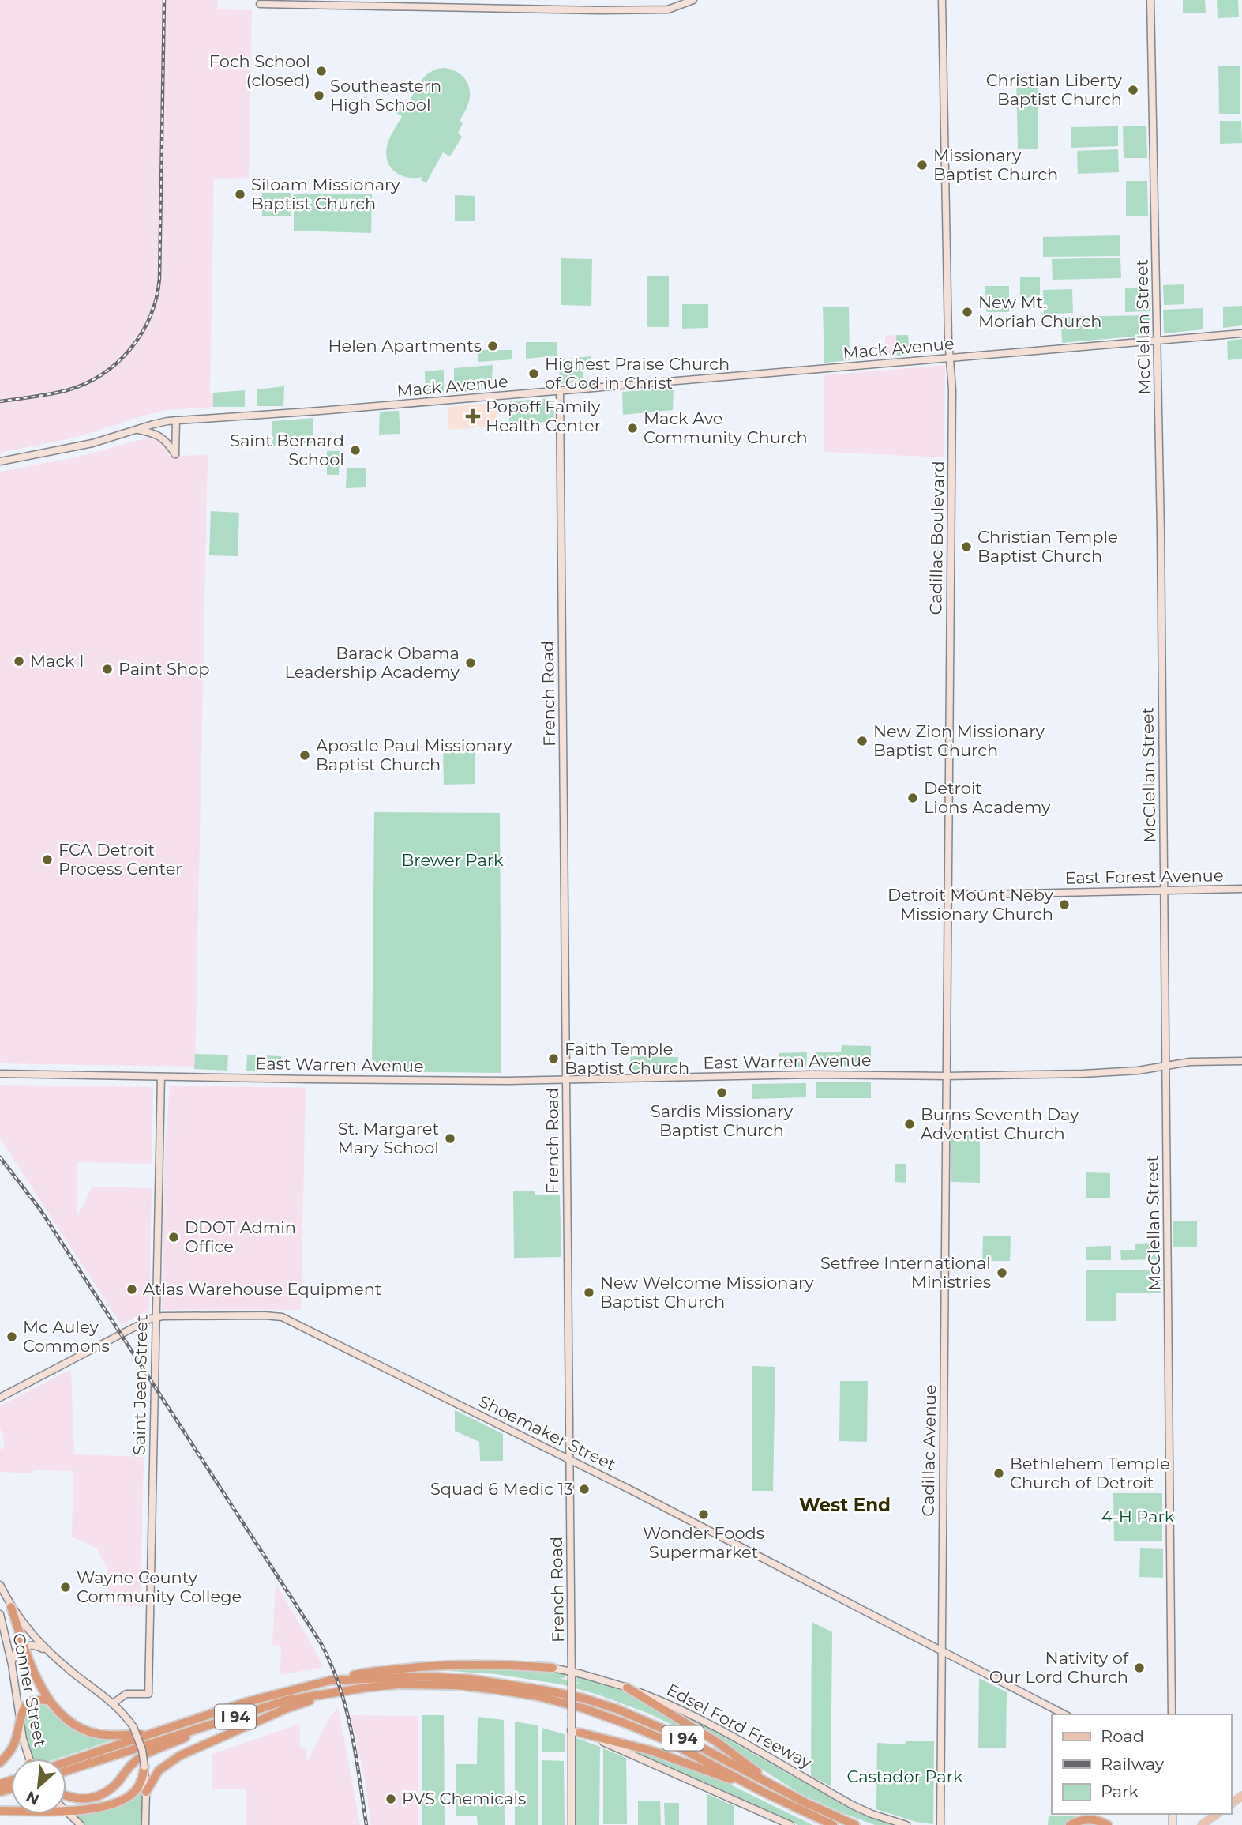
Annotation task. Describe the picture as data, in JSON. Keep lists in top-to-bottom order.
{
  "streets": {
    "highway": ["I 94"],
    "street": [
      "McClellan Street",
      "Mack Avenue",
      "Cadillac Boulevard",
      "French Road",
      "East Forest Avenue",
      "East Warren Avenue",
      "Saint Jean Street",
      "Shoemaker Street",
      "Cadillac Avenue",
      "Conner Street",
      "Edsel Ford Freeway"
    ]
  },
  "crossings": [
    ["McClellan Street", "Mack Avenue"],
    ["McClellan Street", "East Forest Avenue"],
    ["McClellan Street", "East Warren Avenue"],
    ["Mack Avenue", "Cadillac Boulevard"],
    ["Mack Avenue", "French Road"],
    ["Cadillac Boulevard", "East Forest Avenue"],
    ["Cadillac Boulevard", "East Warren Avenue"],
    ["Cadillac Boulevard", "Cadillac Avenue"],
    ["French Road", "East Warren Avenue"],
    ["French Road", "Shoemaker Street"],
    ["French Road", "Edsel Ford Freeway"],
    ["East Warren Avenue", "Saint Jean Street"],
    ["East Warren Avenue", "Cadillac Avenue"],
    ["Saint Jean Street", "Shoemaker Street"],
    ["Shoemaker Street", "Cadillac Avenue"]
  ],
  "districts": ["West End"],
  "parks": ["Brewer Park", "4-H Park", "Castador Park"],
  "places": {
    "other": [
      "Foch School (closed)",
      "Christian Liberty Baptist Church",
      "Southeastern High School",
      "Missionary Baptist Church",
      "Siloam Missionary Baptist Church",
      "New Mt. Moriah Church",
      "Helen Apartments",
      "Highest Praise Church of God in Christ",
      "Mack Ave Community Church",
      "Saint Bernard School",
      "Christian Temple Baptist Church",
      "Mack I",
      "Barack Obama Leadership Academy",
      "Paint Shop",
      "New Zion Missionary Baptist Church",
      "Apostle Paul Missionary Baptist Church",
      "Detroit Lions Academy",
      "FCA Detroit Process Center",
      "Detroit Mount Neby Missionary Church",
      "Faith Temple Baptist Church",
      "Sardis Missionary Baptist Church",
      "Burns Seventh Day Adventist Church",
      "St. Margaret Mary School",
      "DDOT Admin Office",
      "Setfree International Ministries",
      "Atlas Warehouse Equipment",
      "New Welcome Missionary Baptist Church",
      "Mc Auley Commons",
      "Bethlehem Temple Church of Detroit",
      "Squad 6 Medic 13",
      "Wonder Foods Supermarket",
      "Wayne County Community College",
      "Nativity of Our Lord Church",
      "PVS Chemicals"
    ],
    "health": ["Popoff Family Health Center"]
  },
  "legend": ["Road", "Railway", "Park"],
  "north": "bottom left"
}
